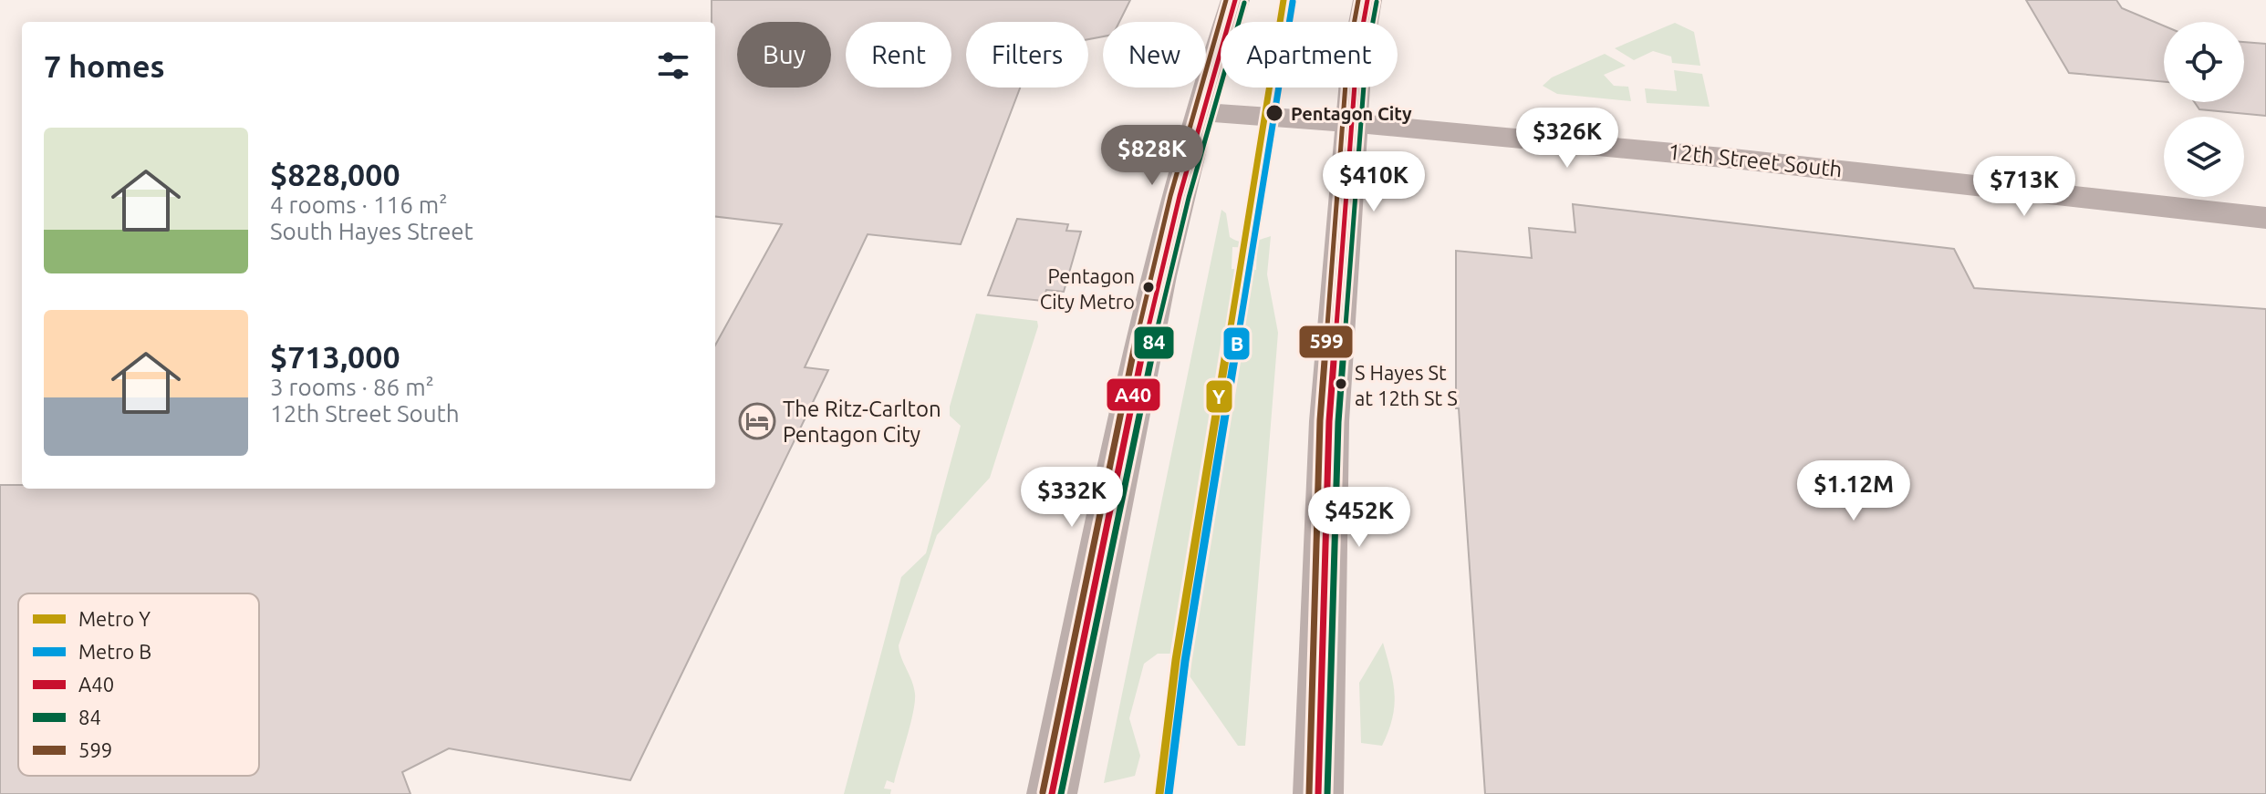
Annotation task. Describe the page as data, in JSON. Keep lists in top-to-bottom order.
{
  "streets": {
    "main road": ["12th Street South"]
  },
  "places": {
    "other": ["Pentagon City", "Pentagon City Metro", "S Hayes St at 12th St S"],
    "hotel": ["The Ritz-Carlton Pentagon City"]
  },
  "lines": [
    "metro line Y",
    "transit line A40",
    "transit line 599",
    "metro line B",
    "transit line 84"
  ],
  "legend": [
    "Metro Y",
    "Metro B",
    "A40",
    "84",
    "599"
  ],
  "page": {
    "chip": [
      "Buy",
      "Rent",
      "Filters",
      "New",
      "Apartment"
    ],
    "heading": "7 homes",
    "price": [
      "$326K",
      "$828K",
      "$410K",
      "$713K",
      "$1.12M",
      "$332K",
      "$452K"
    ],
    "list": [
      {
        "name": "$828,000",
        "note": "4 rooms · 116 m² · South Hayes Street"
      },
      {
        "name": "$713,000",
        "note": "3 rooms · 86 m² · 12th Street South"
      }
    ]
  }
}
